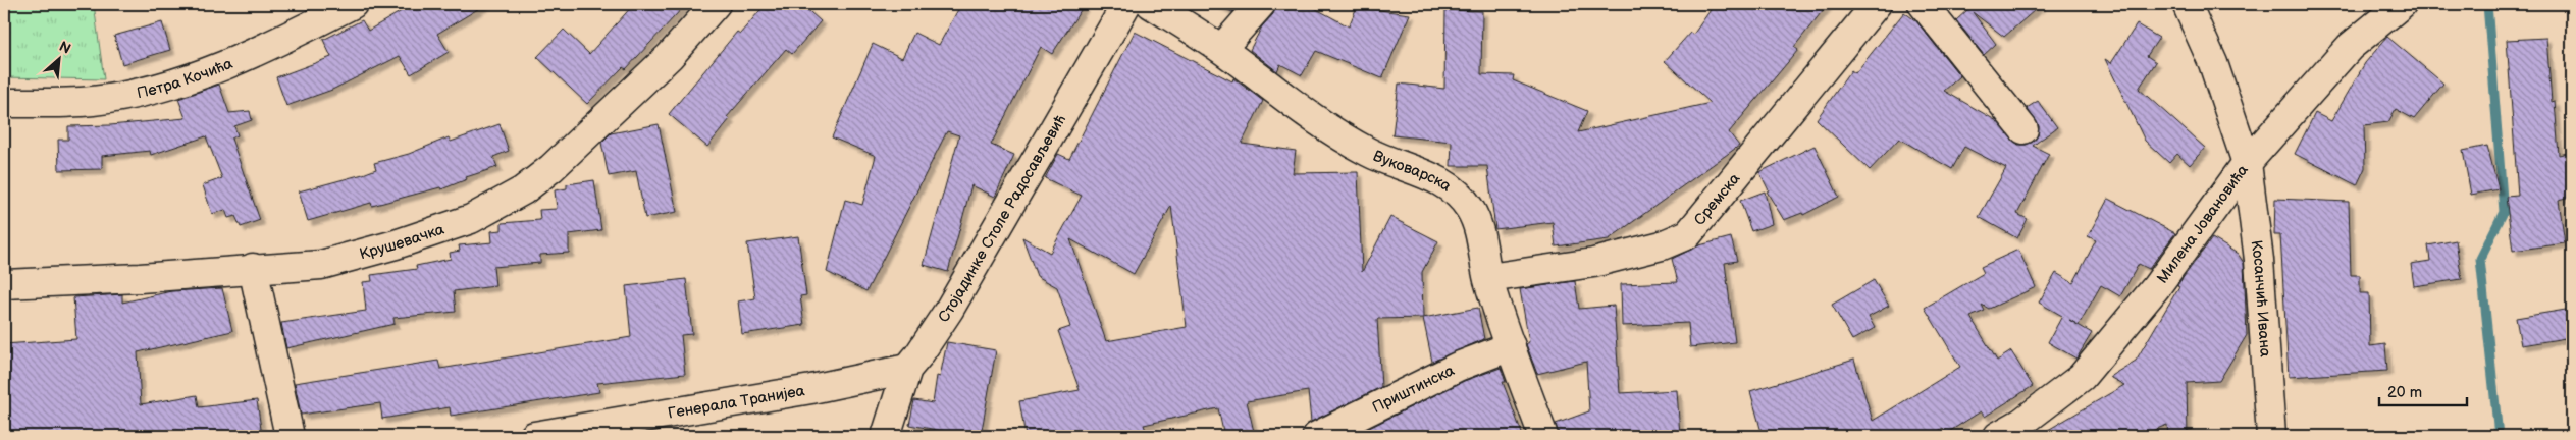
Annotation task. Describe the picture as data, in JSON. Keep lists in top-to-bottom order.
{
  "streets": {
    "street": [
      "Петра Кочића",
      "Вуковарска",
      "Сремска",
      "Стојадинке Столе Радосављевић",
      "Милена Јовановића",
      "Крушевачка",
      "Косанчић Ивана",
      "Приштинска",
      "Генерала Транијеа"
    ]
  },
  "crossings": [
    ["Вуковарска", "Сремска"],
    ["Вуковарска", "Приштинска"],
    ["Стојадинке Столе Радосављевић", "Генерала Транијеа"],
    ["Милена Јовановића", "Косанчић Ивана"]
  ],
  "scale_bar": "20 m",
  "north": "top right"
}
